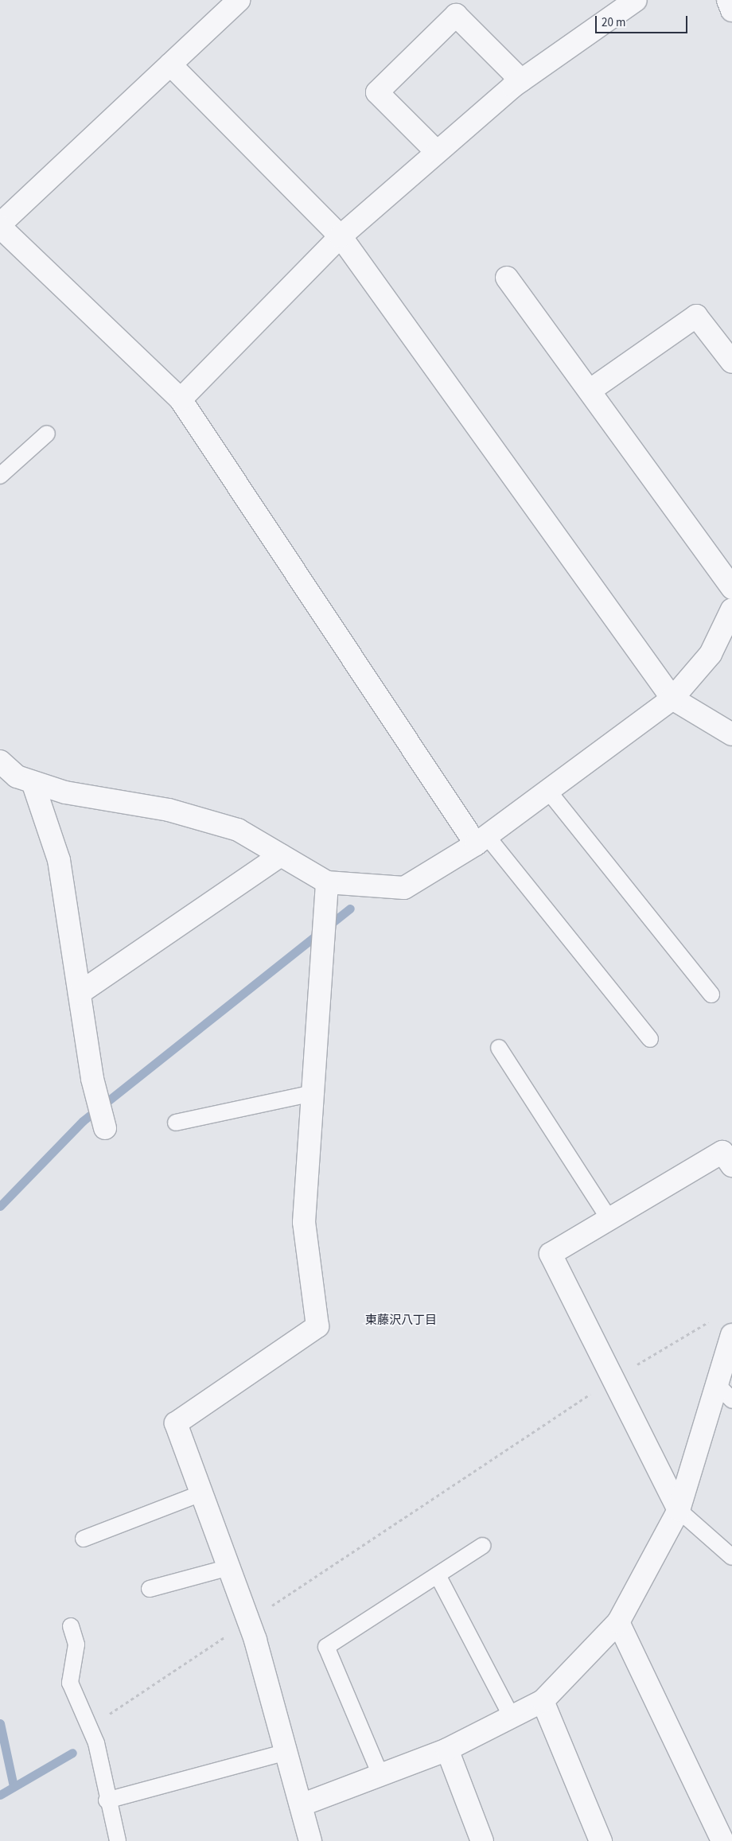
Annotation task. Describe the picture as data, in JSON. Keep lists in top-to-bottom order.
{
  "districts": ["東藤沢八丁目"],
  "scale_bar": "20 m"
}
